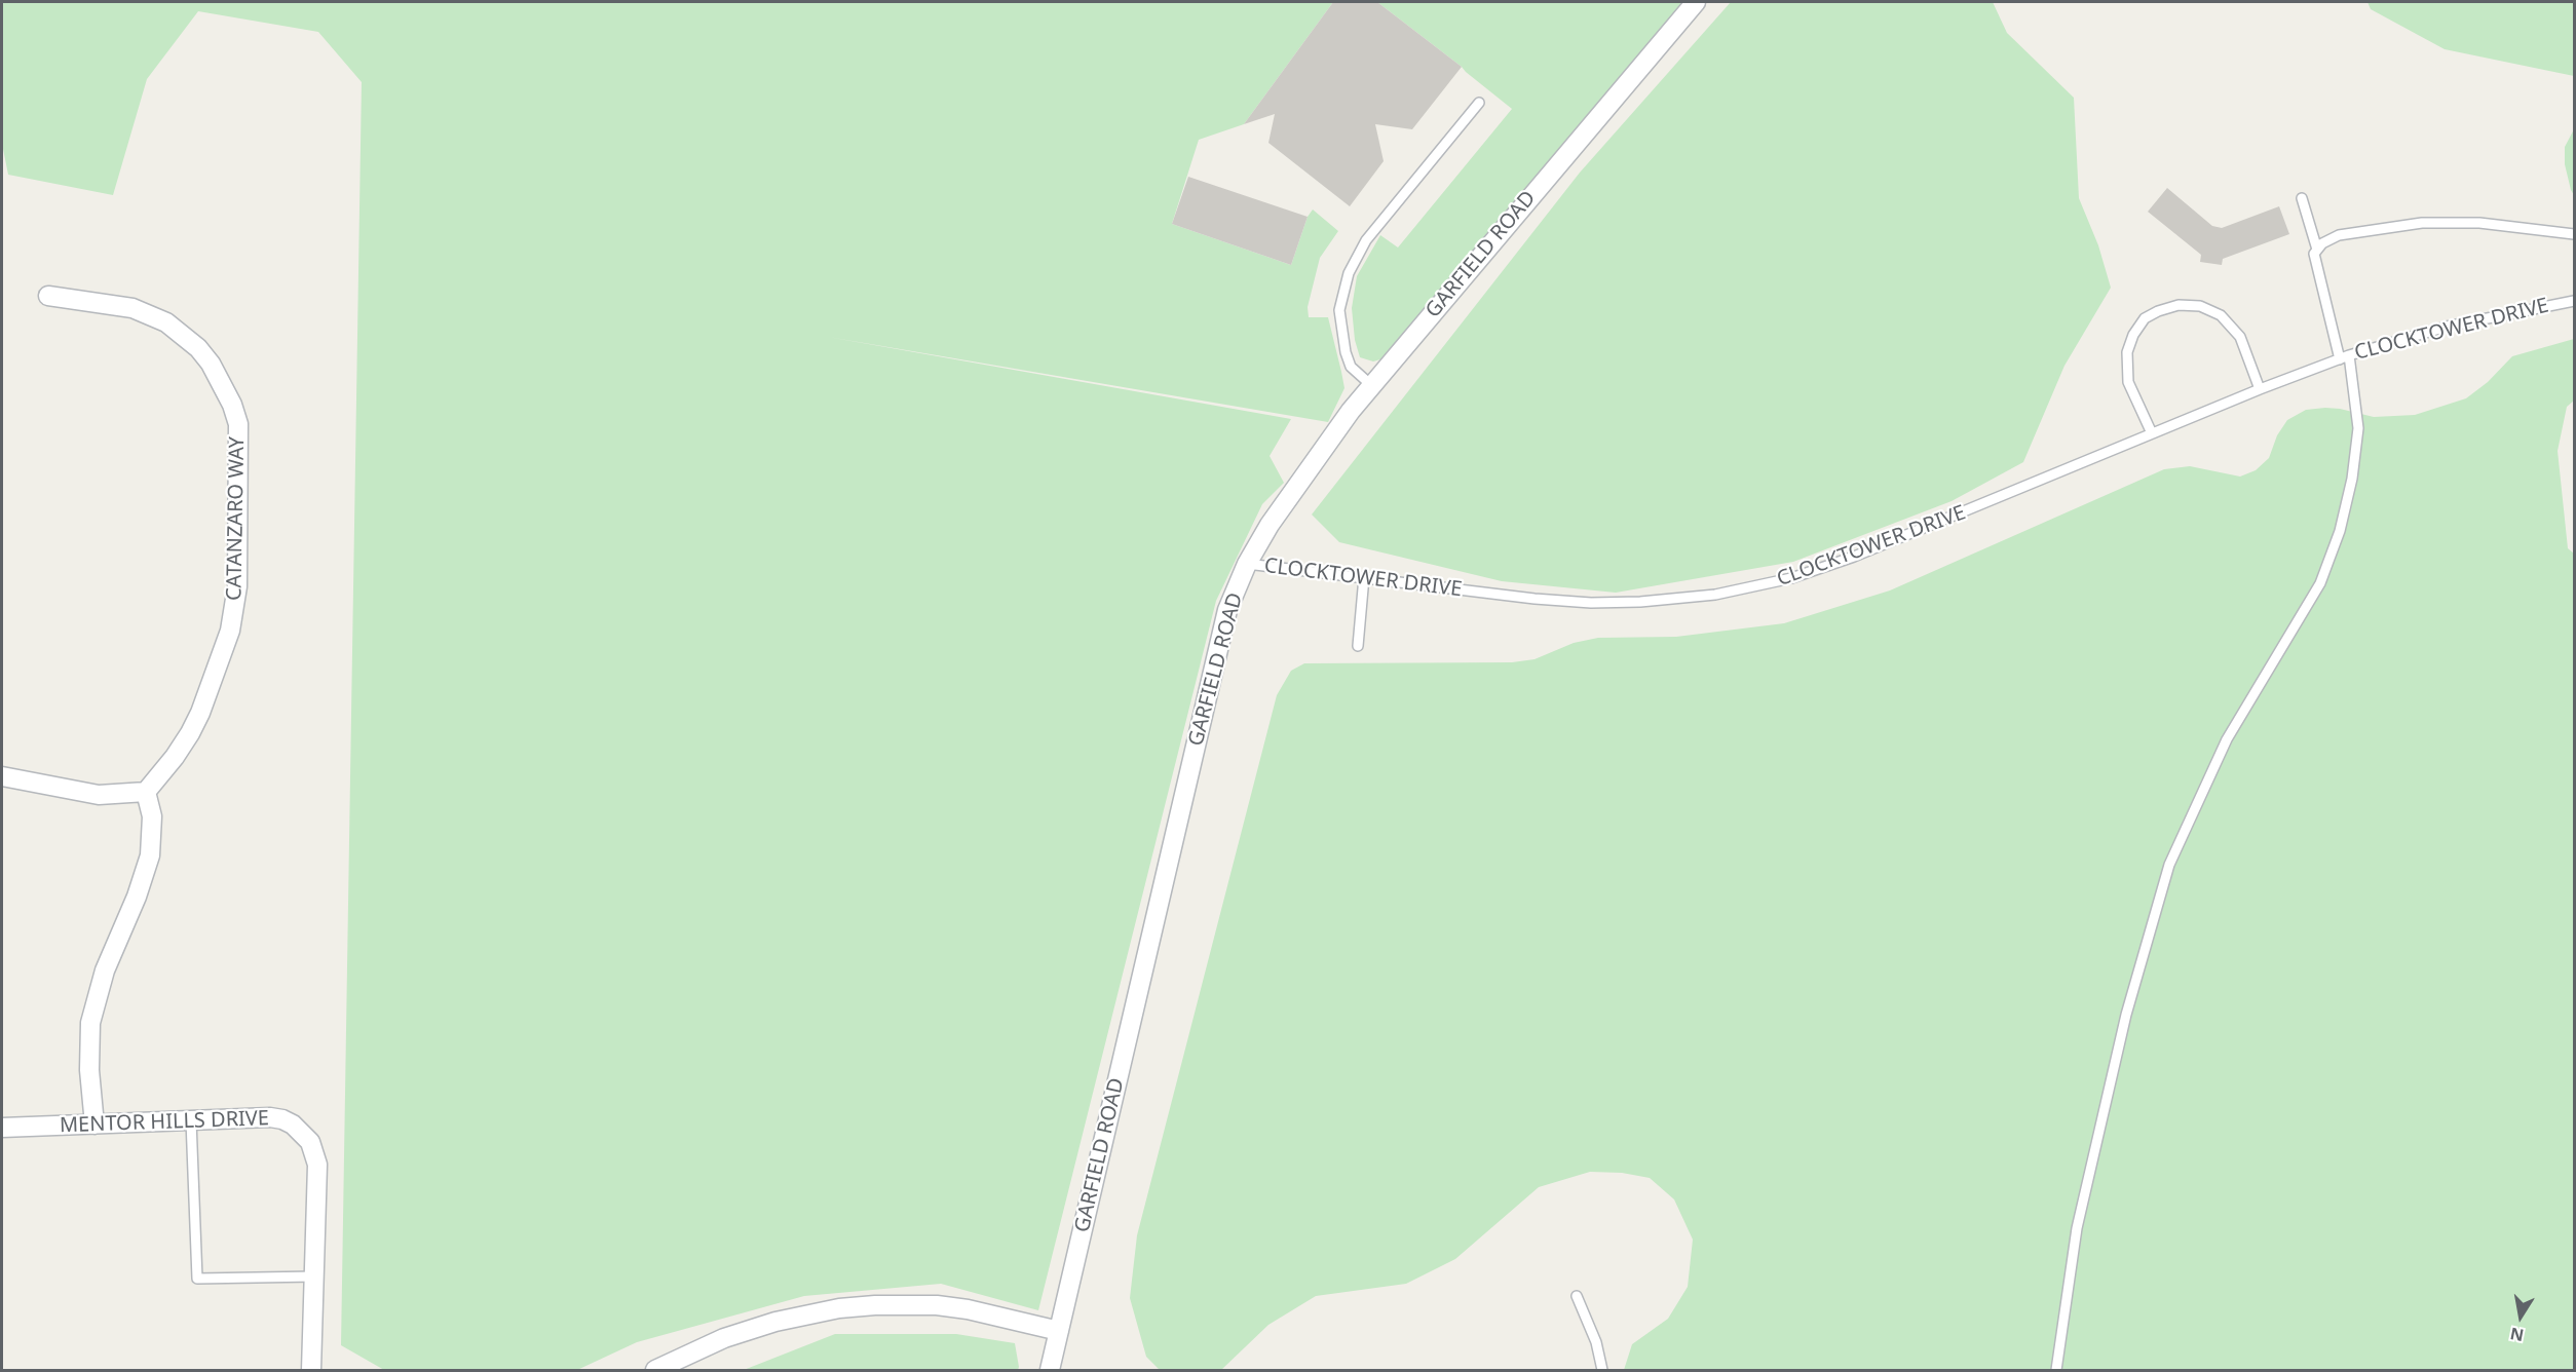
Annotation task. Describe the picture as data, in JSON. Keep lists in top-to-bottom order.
{
  "streets": {
    "street": ["GARFIELD ROAD", "CATANZARO WAY", "MENTOR HILLS DRIVE"],
    "lane": ["CLOCKTOWER DRIVE"]
  },
  "crossings": [
    ["GARFIELD ROAD", "CLOCKTOWER DRIVE"]
  ],
  "north": "bottom"
}
